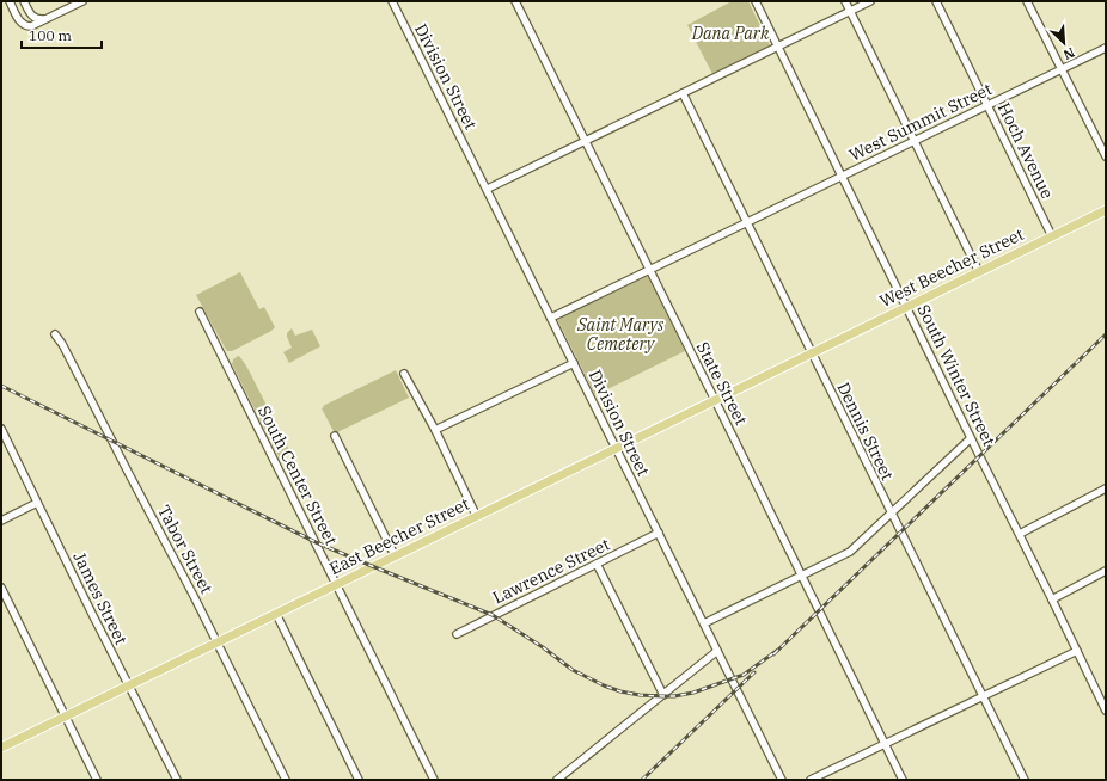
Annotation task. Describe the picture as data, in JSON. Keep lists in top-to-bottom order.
{
  "streets": {
    "main road": ["West Beecher Street", "East Beecher Street"],
    "street": [
      "Division Street",
      "West Summit Street",
      "Hoch Avenue",
      "South Winter Street",
      "State Street",
      "Dennis Street",
      "South Center Street",
      "Tabor Street",
      "Lawrence Street",
      "James Street"
    ]
  },
  "crossings": [
    ["Division Street", "West Summit Street"],
    ["Division Street", "East Beecher Street"],
    ["Division Street", "Lawrence Street"],
    ["West Summit Street", "Hoch Avenue"],
    ["West Summit Street", "South Winter Street"],
    ["West Summit Street", "State Street"],
    ["West Summit Street", "Dennis Street"],
    ["Hoch Avenue", "West Beecher Street"],
    ["West Beecher Street", "South Winter Street"],
    ["West Beecher Street", "Dennis Street"],
    ["West Beecher Street", "East Beecher Street"],
    ["State Street", "East Beecher Street"],
    ["Dennis Street", "East Beecher Street"],
    ["South Center Street", "East Beecher Street"],
    ["East Beecher Street", "Tabor Street"],
    ["East Beecher Street", "James Street"]
  ],
  "parks": ["Dana Park", "Saint Marys Cemetery"],
  "scale_bar": "100 m",
  "north": "bottom right"
}
